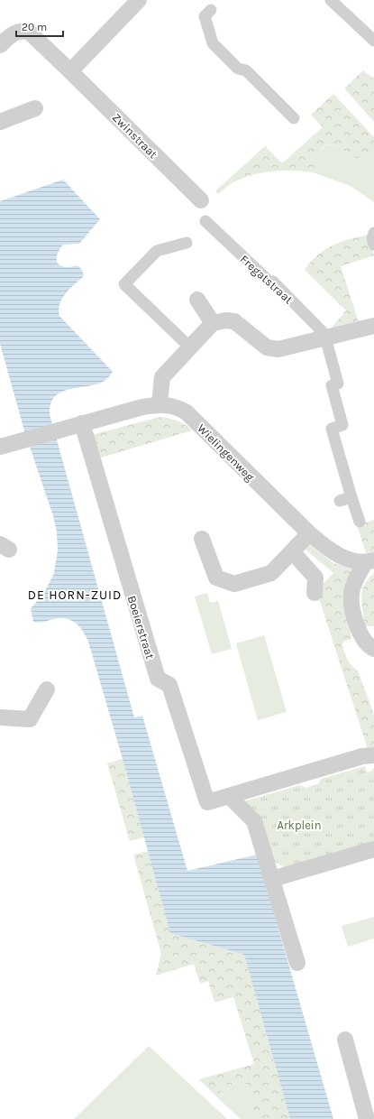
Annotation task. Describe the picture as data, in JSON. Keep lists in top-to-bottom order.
{
  "streets": {
    "street": [
      "Zwinstraat",
      "Fregatstraat",
      "Wielingenweg",
      "Boeierstraat"
    ]
  },
  "crossings": [
    ["Wielingenweg", "Boeierstraat"]
  ],
  "districts": ["DE HORN-ZUID"],
  "parks": ["Arkplein"],
  "scale_bar": "20 m"
}
